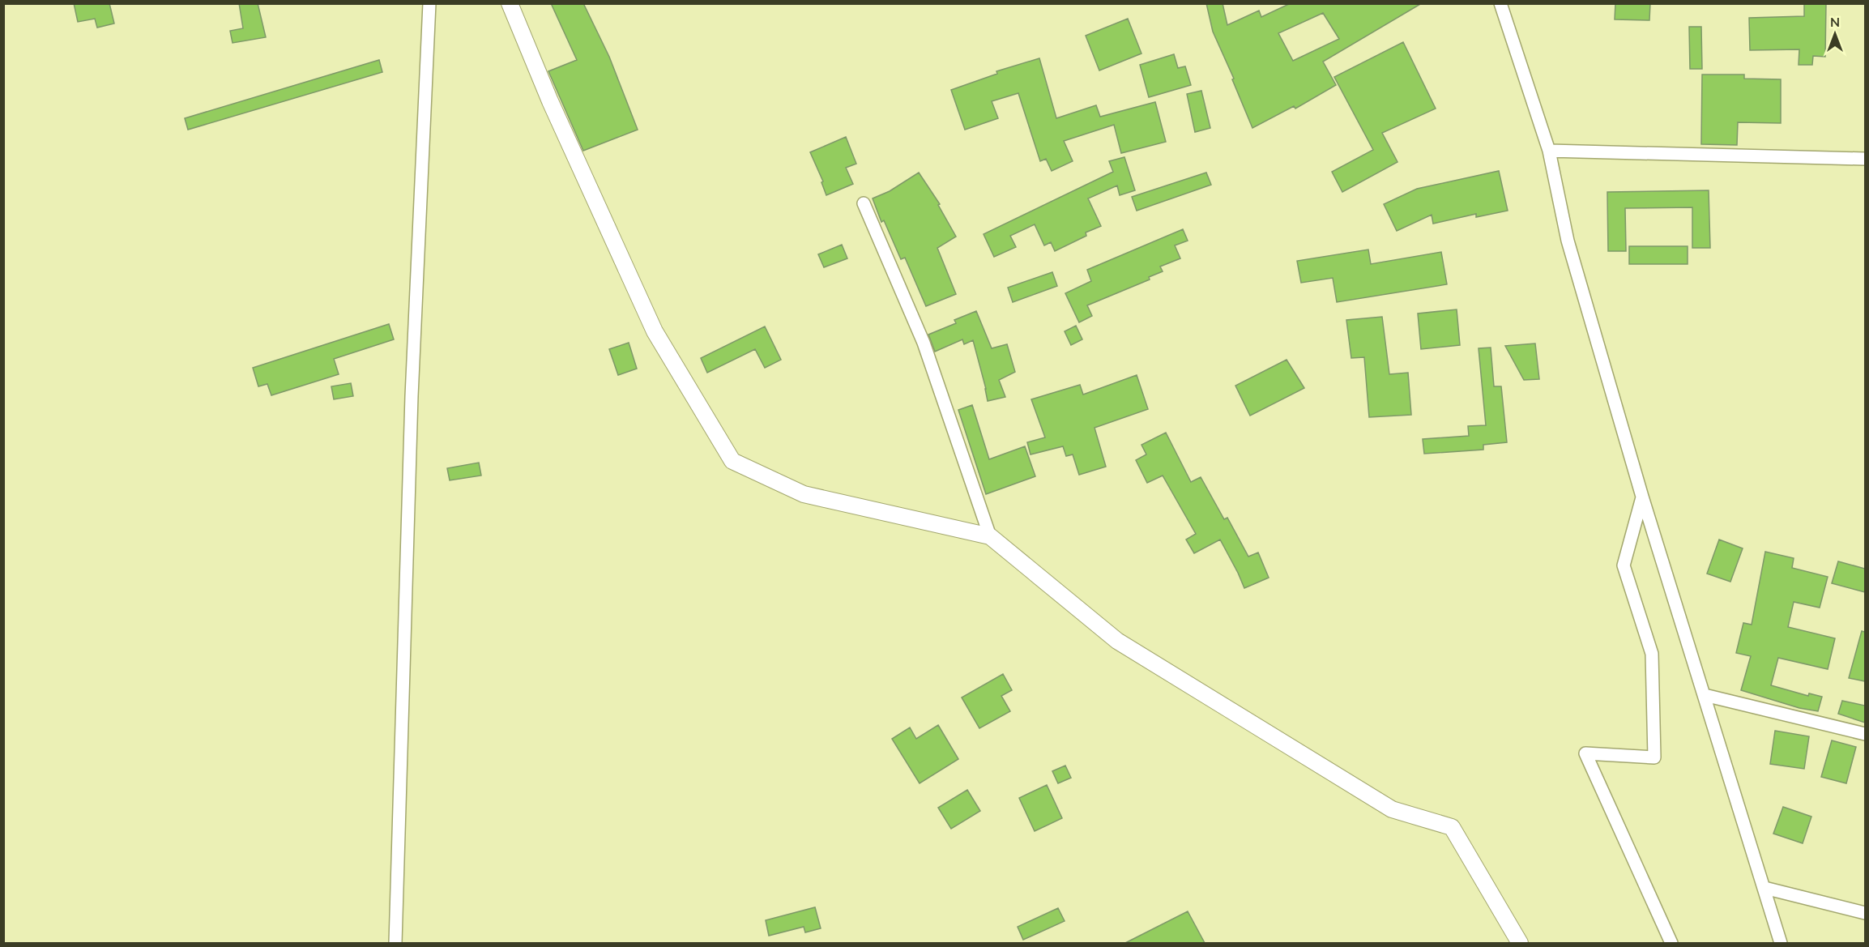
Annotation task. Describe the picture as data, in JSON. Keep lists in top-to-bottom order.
{
  "north": "top"
}
